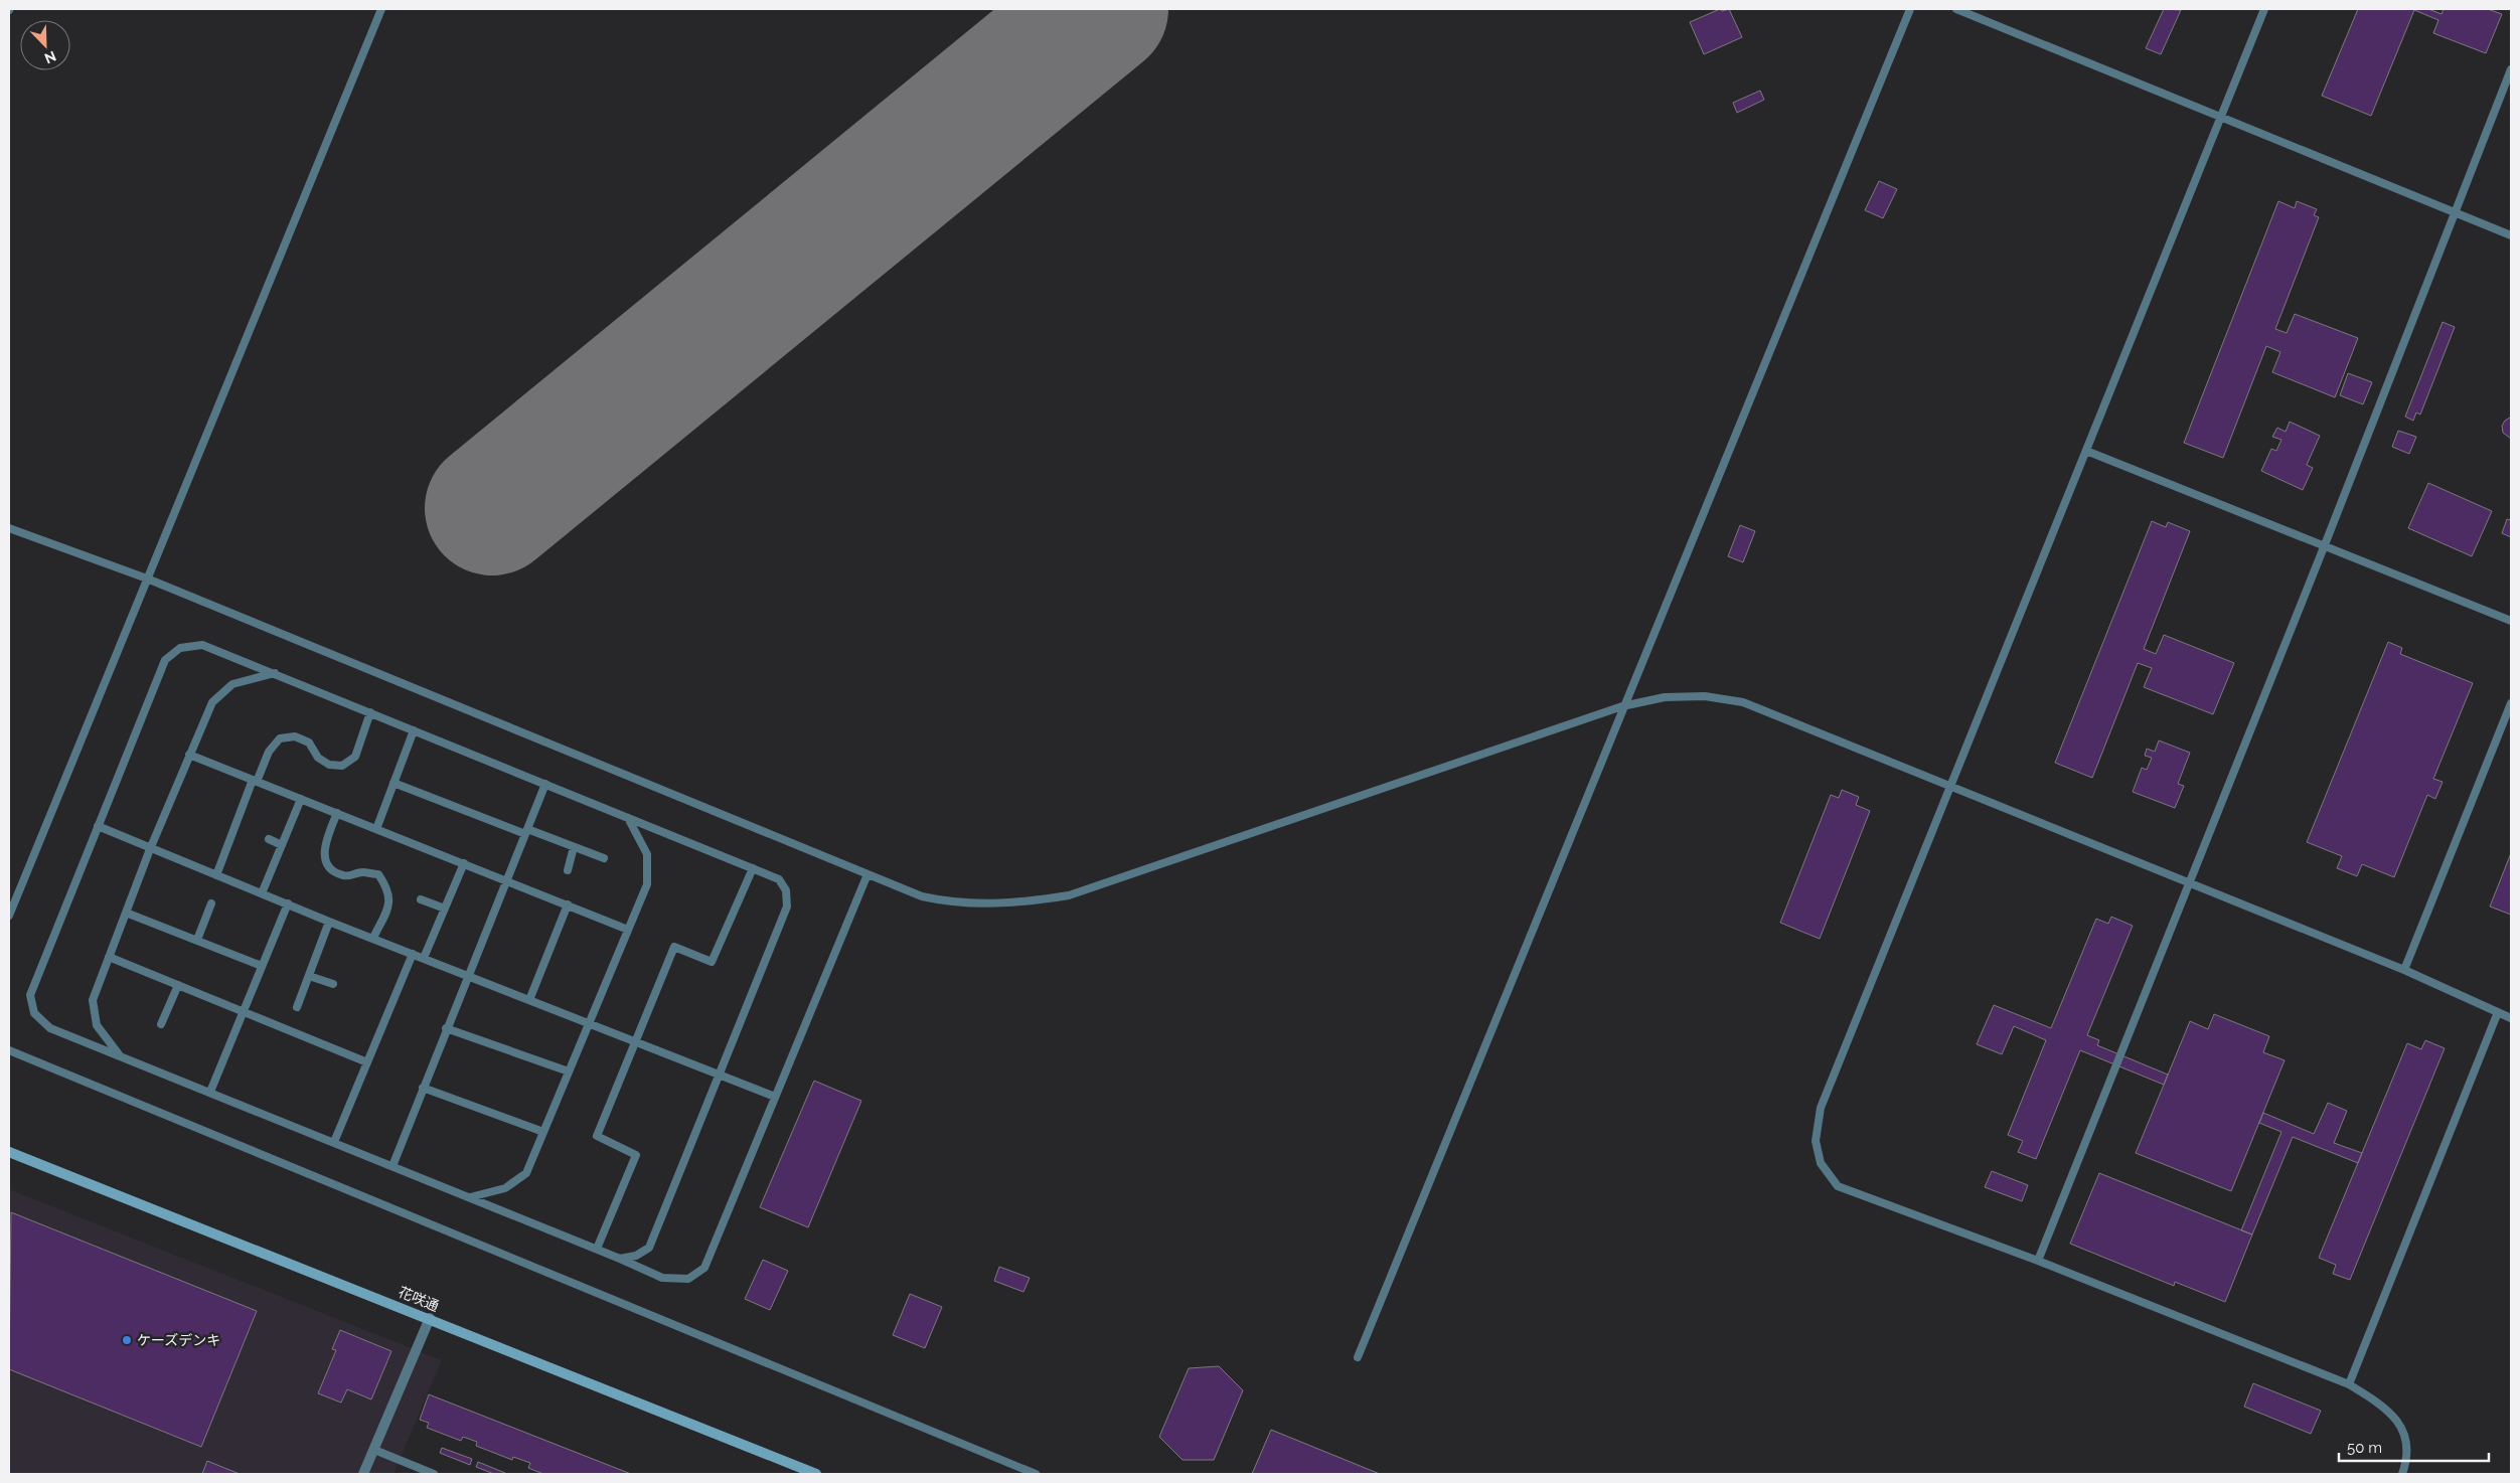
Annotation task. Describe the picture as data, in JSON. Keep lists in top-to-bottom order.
{
  "streets": {
    "street": ["花咲通"]
  },
  "places": ["ケーズデンキ"],
  "scale_bar": "50 m",
  "north": "bottom right"
}
